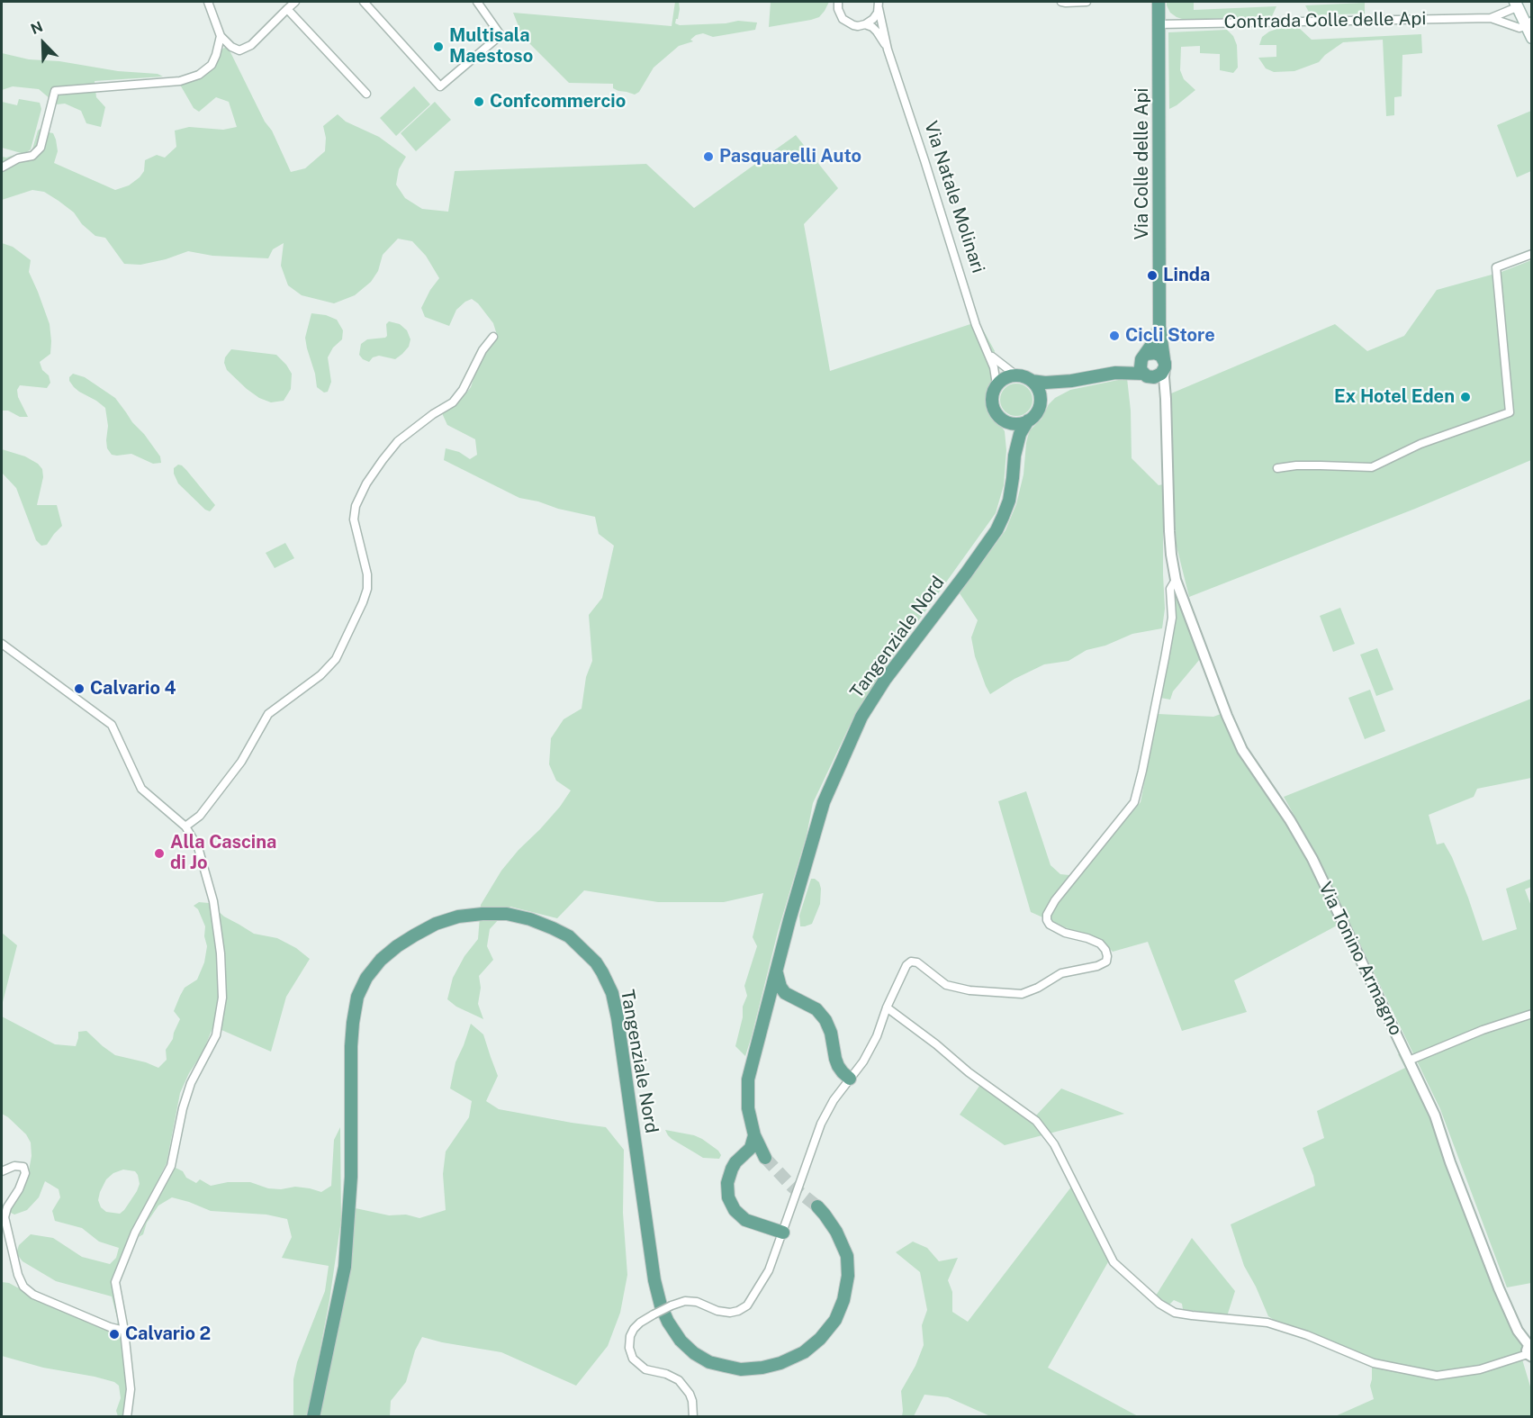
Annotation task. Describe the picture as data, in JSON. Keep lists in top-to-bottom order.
{
  "streets": {
    "main road": ["Via Colle delle Api", "Tangenziale Nord"],
    "street": ["Contrada Colle delle Api", "Via Natale Molinari", "Via Tonino Armagno"]
  },
  "crossings": [
    ["Contrada Colle delle Api", "Via Colle delle Api"],
    ["Via Colle delle Api", "Via Tonino Armagno"],
    ["Via Natale Molinari", "Tangenziale Nord"]
  ],
  "places": [
    "Multisala Maestoso",
    "Confcommercio",
    "Pasquarelli Auto",
    "Linda",
    "Cicli Store",
    "Ex Hotel Eden",
    "Calvario 4",
    "Alla Cascina di Jo",
    "Calvario 2"
  ],
  "north": "top left"
}
